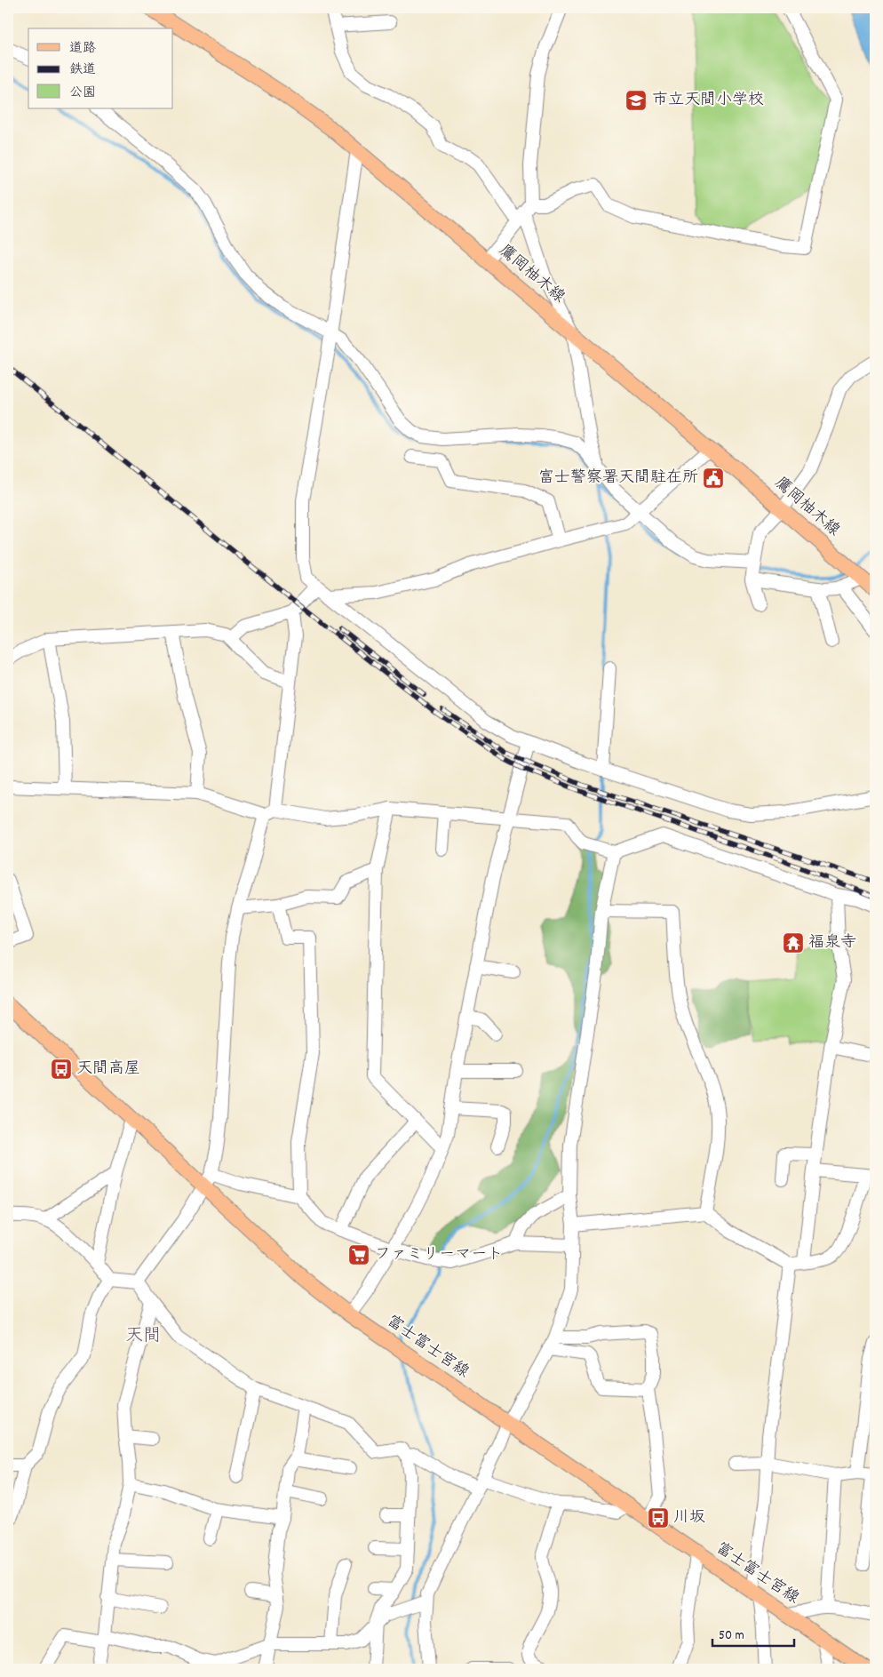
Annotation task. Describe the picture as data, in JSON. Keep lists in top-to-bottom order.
{
  "streets": {
    "main road": ["鷹岡柚木線", "富士富士宮線"]
  },
  "districts": ["天間"],
  "places": {
    "school or university": ["市立天間小学校"],
    "public building": ["富士警察署天間駐在所"],
    "temple": ["福泉寺"],
    "bus stop": ["天間高屋", "川坂"],
    "supermarket": ["ファミリーマート"]
  },
  "legend": ["道路", "鉄道", "公園"],
  "scale_bar": "50 m"
}
